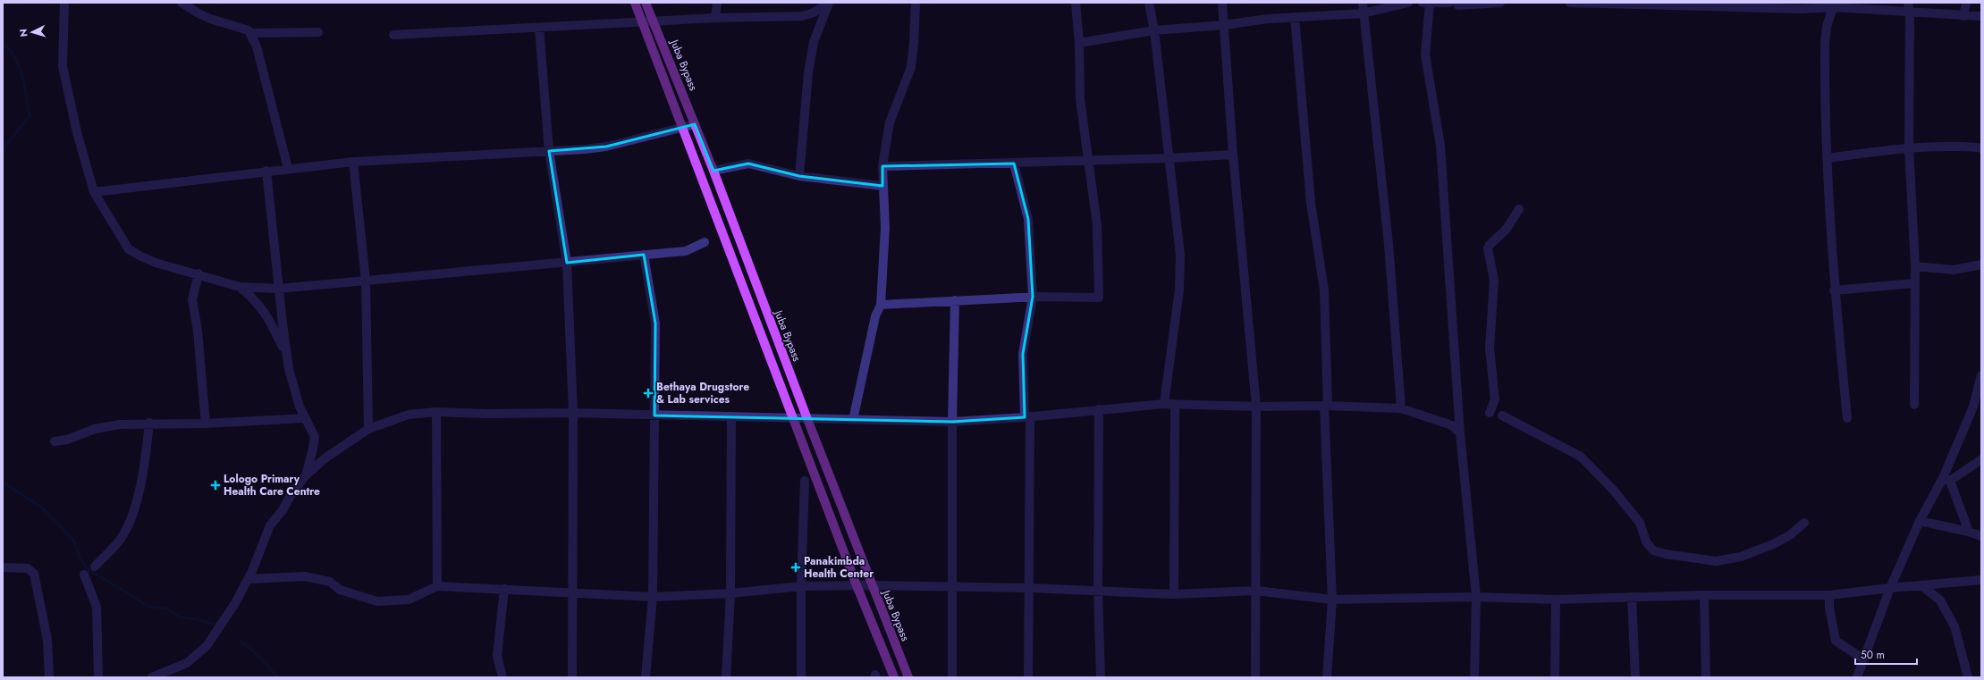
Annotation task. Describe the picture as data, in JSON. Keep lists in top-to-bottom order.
{
  "streets": {
    "main road": ["Juba Bypass"]
  },
  "places": {
    "health": ["Bethaya Drugstore & Lab services", "Lologo Primary Health Care Centre", "Panakimbda Health Center"]
  },
  "scale_bar": "50 m",
  "north": "left"
}
